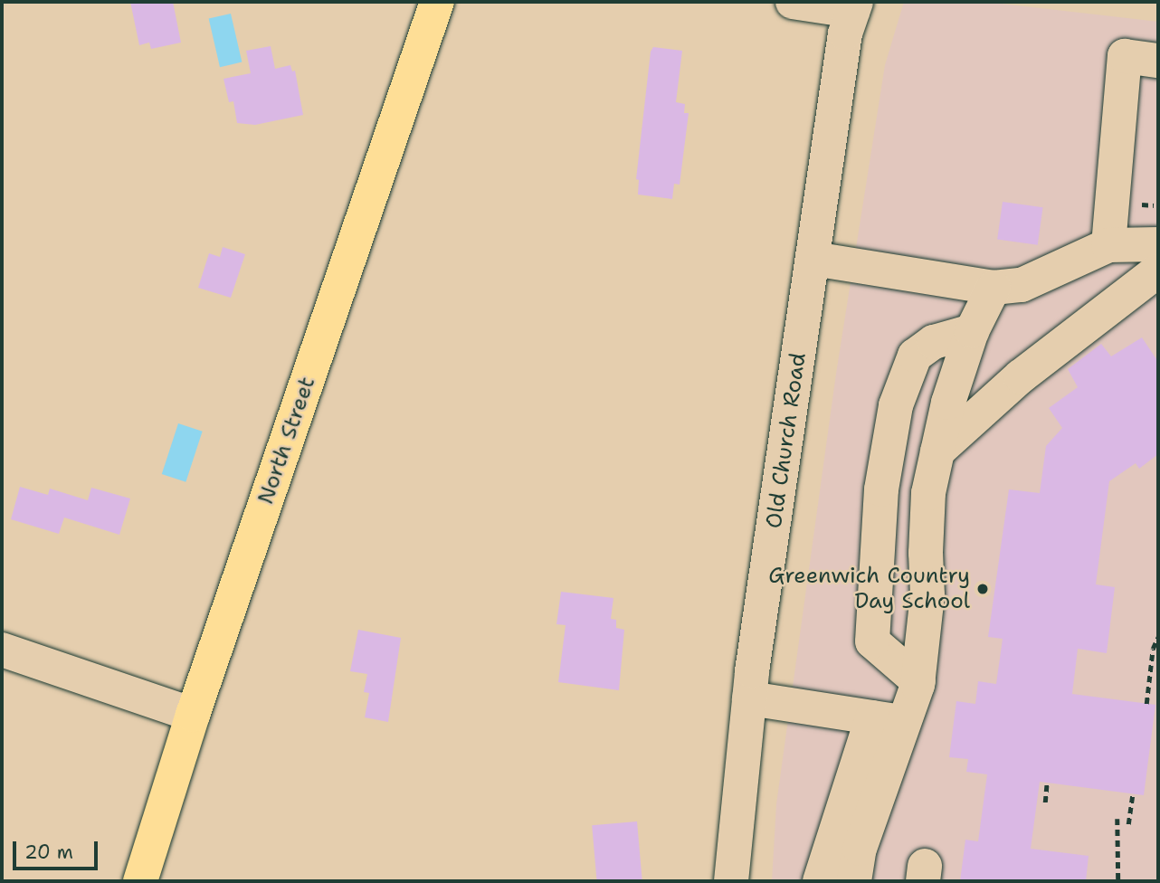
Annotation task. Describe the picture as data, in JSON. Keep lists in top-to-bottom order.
{
  "streets": {
    "main road": ["North Street"],
    "street": ["Old Church Road"]
  },
  "places": ["Greenwich Country Day School"],
  "scale_bar": "20 m"
}
